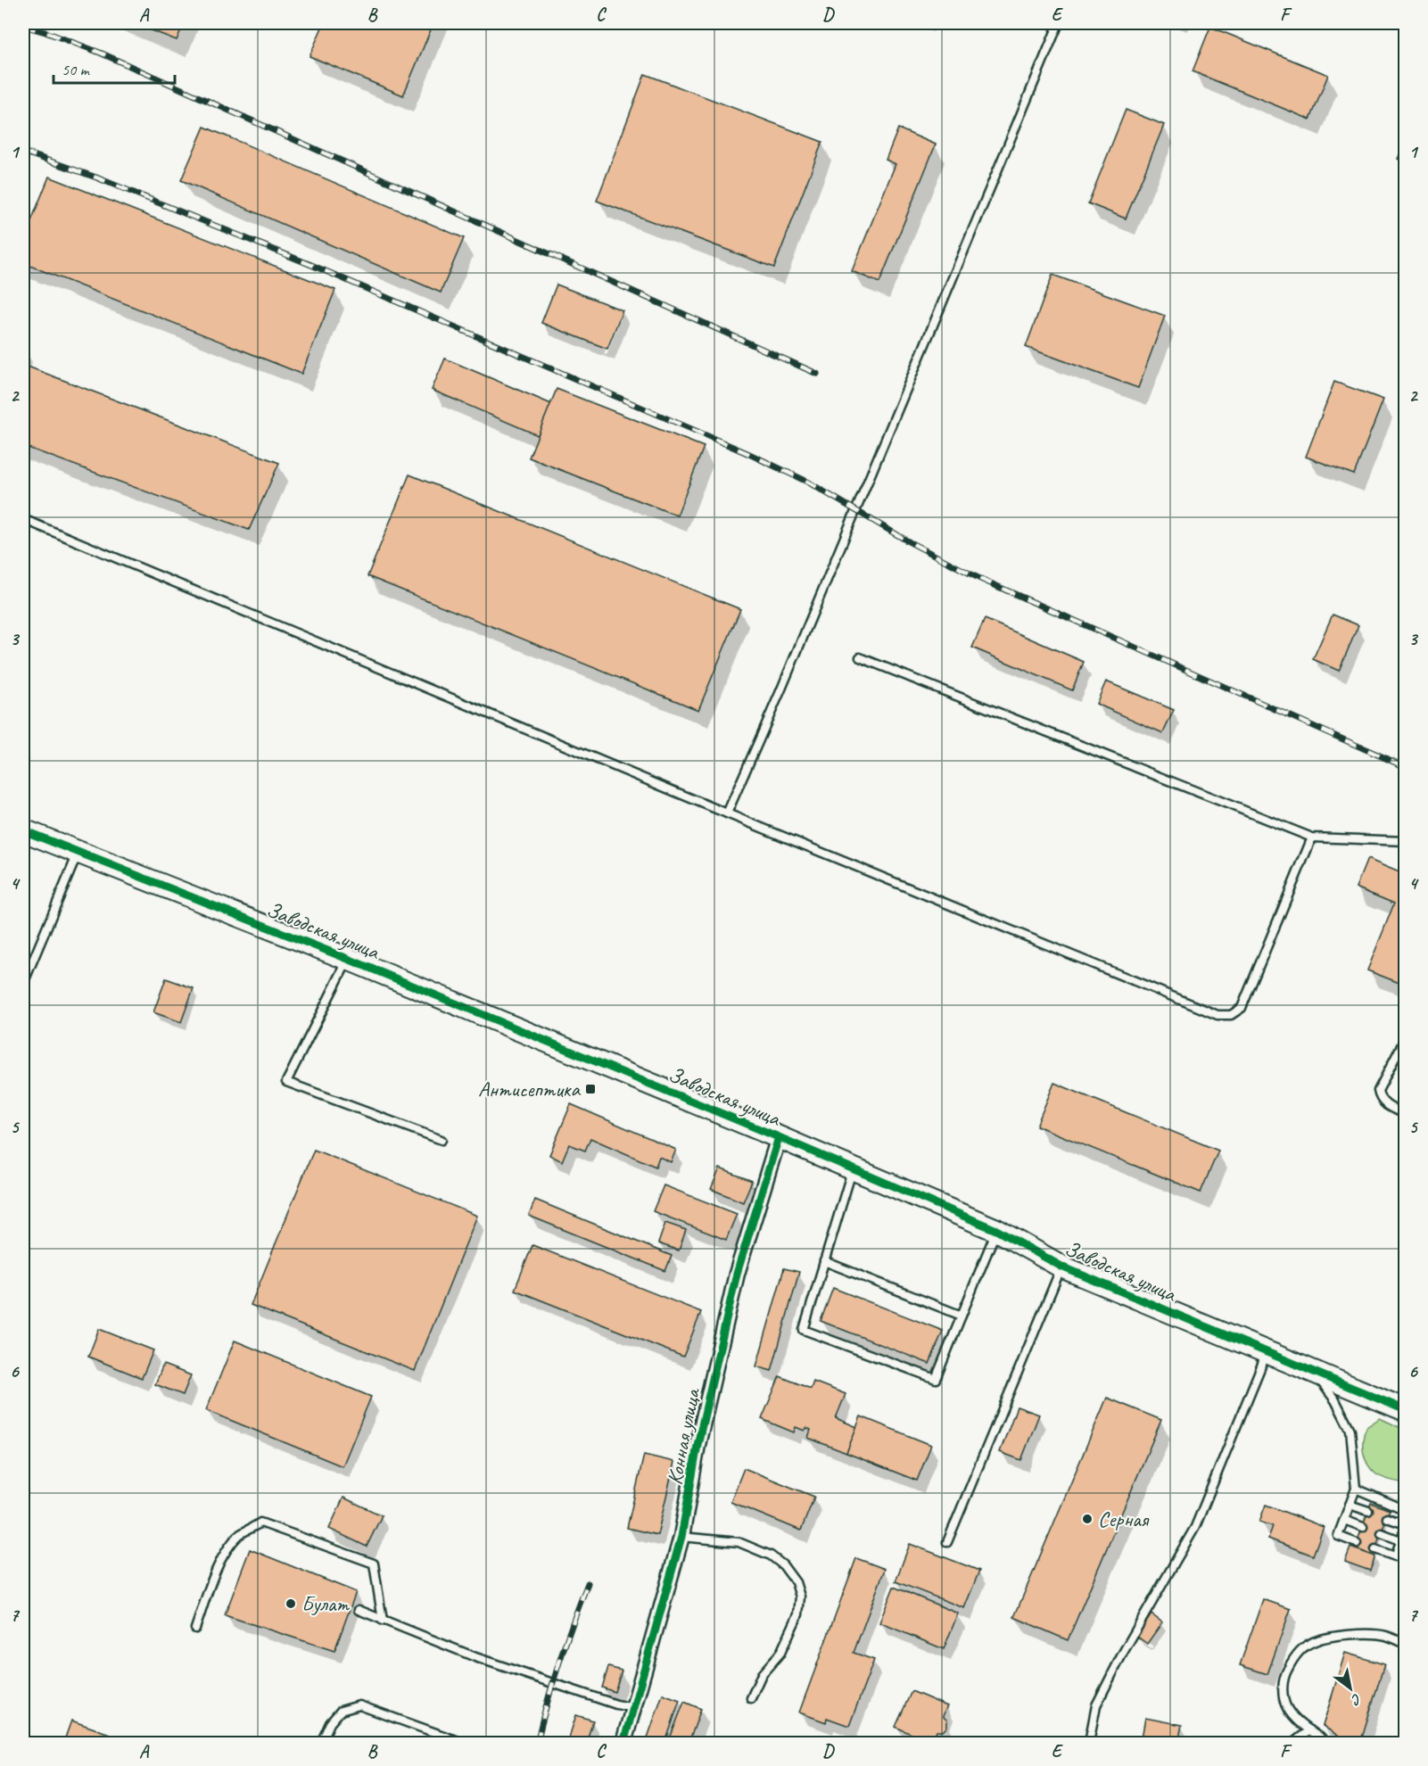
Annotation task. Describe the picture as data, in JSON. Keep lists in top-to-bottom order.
{
  "streets": {
    "street": ["Заводская улица", "Конная улица"]
  },
  "crossings": [
    ["Заводская улица", "Конная улица"]
  ],
  "places": {
    "transit": ["Антисептика"],
    "other": ["Серная", "Булат"]
  },
  "scale_bar": "50 m",
  "north": "bottom right",
  "grid": {
    "columns": [
      "A",
      "B",
      "C",
      "D",
      "E",
      "F"
    ],
    "rows": [
      "1",
      "2",
      "3",
      "4",
      "5",
      "6",
      "7"
    ]
  }
}
